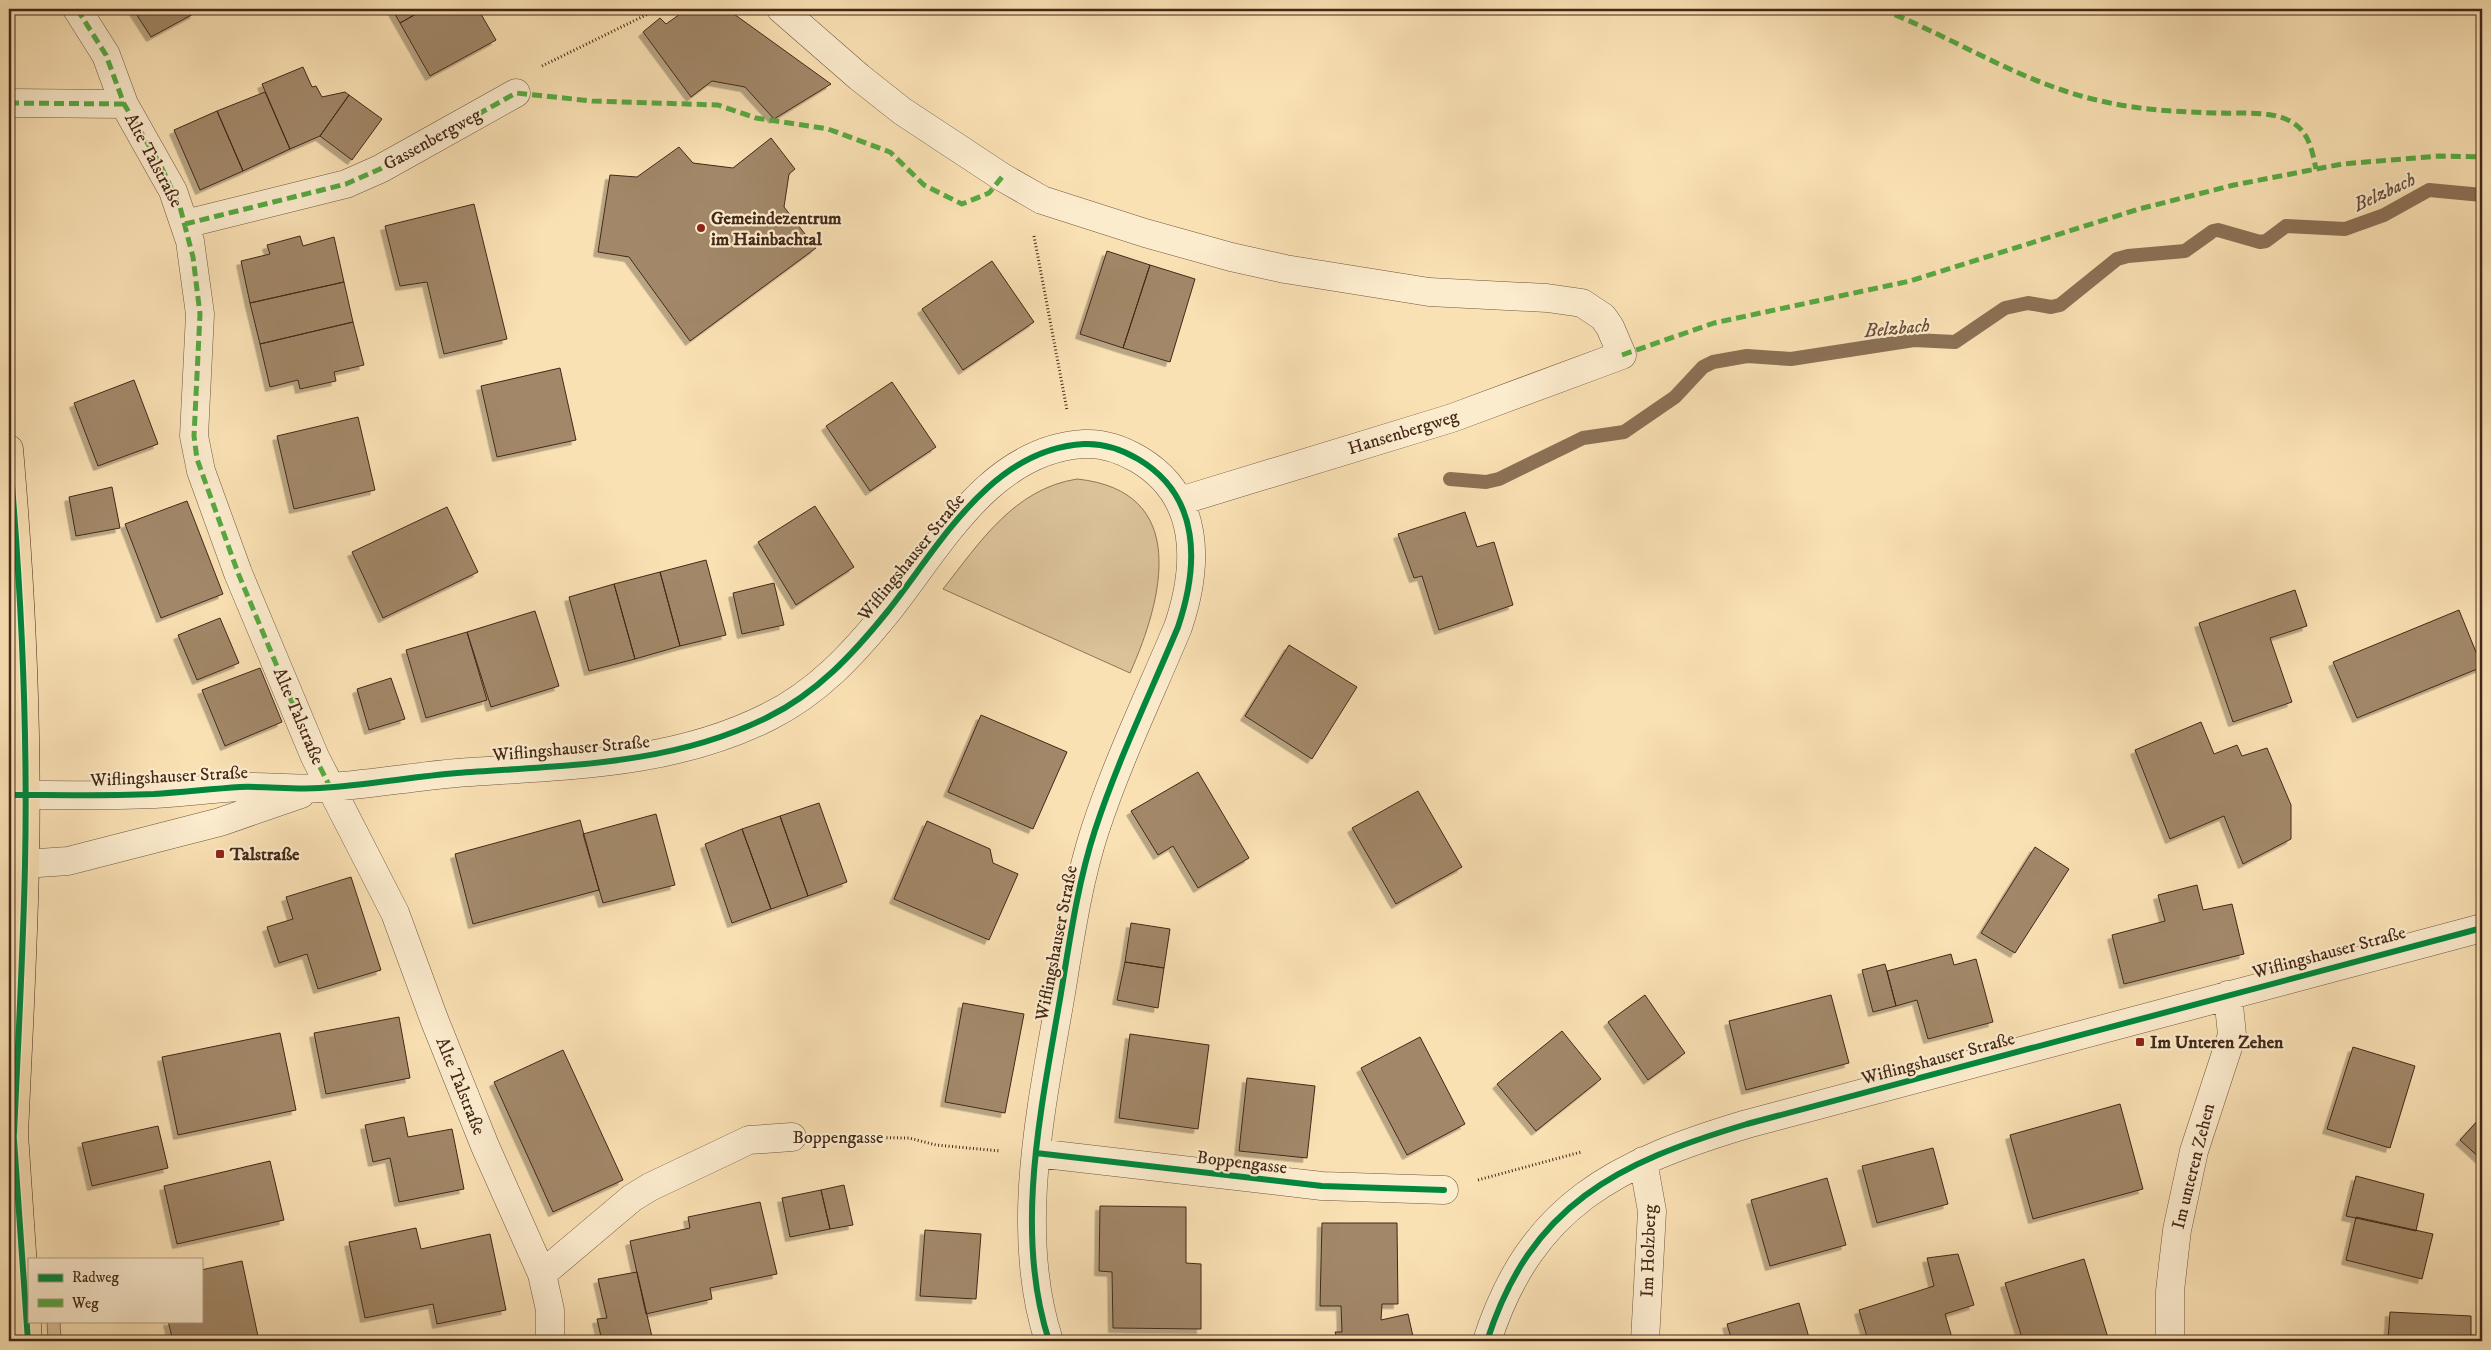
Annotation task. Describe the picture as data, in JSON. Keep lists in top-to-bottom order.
{
  "streets": {
    "street": [
      "Gassenbergweg",
      "Alte Talstraße",
      "Hansenbergweg",
      "Wiflingshauser Straße",
      "Boppengasse",
      "Im unteren Zehen",
      "Im Holzberg"
    ]
  },
  "crossings": [
    ["Gassenbergweg", "Alte Talstraße"],
    ["Alte Talstraße", "Wiflingshauser Straße"],
    ["Alte Talstraße", "Boppengasse"],
    ["Hansenbergweg", "Wiflingshauser Straße"],
    ["Wiflingshauser Straße", "Boppengasse"],
    ["Wiflingshauser Straße", "Im unteren Zehen"],
    ["Wiflingshauser Straße", "Im Holzberg"]
  ],
  "water": ["Belzbach"],
  "places": {
    "other": ["Gemeindezentrum im Hainbachtal"],
    "transit": ["Talstraße", "Im Unteren Zehen"]
  },
  "legend": ["Radweg", "Weg"]
}
